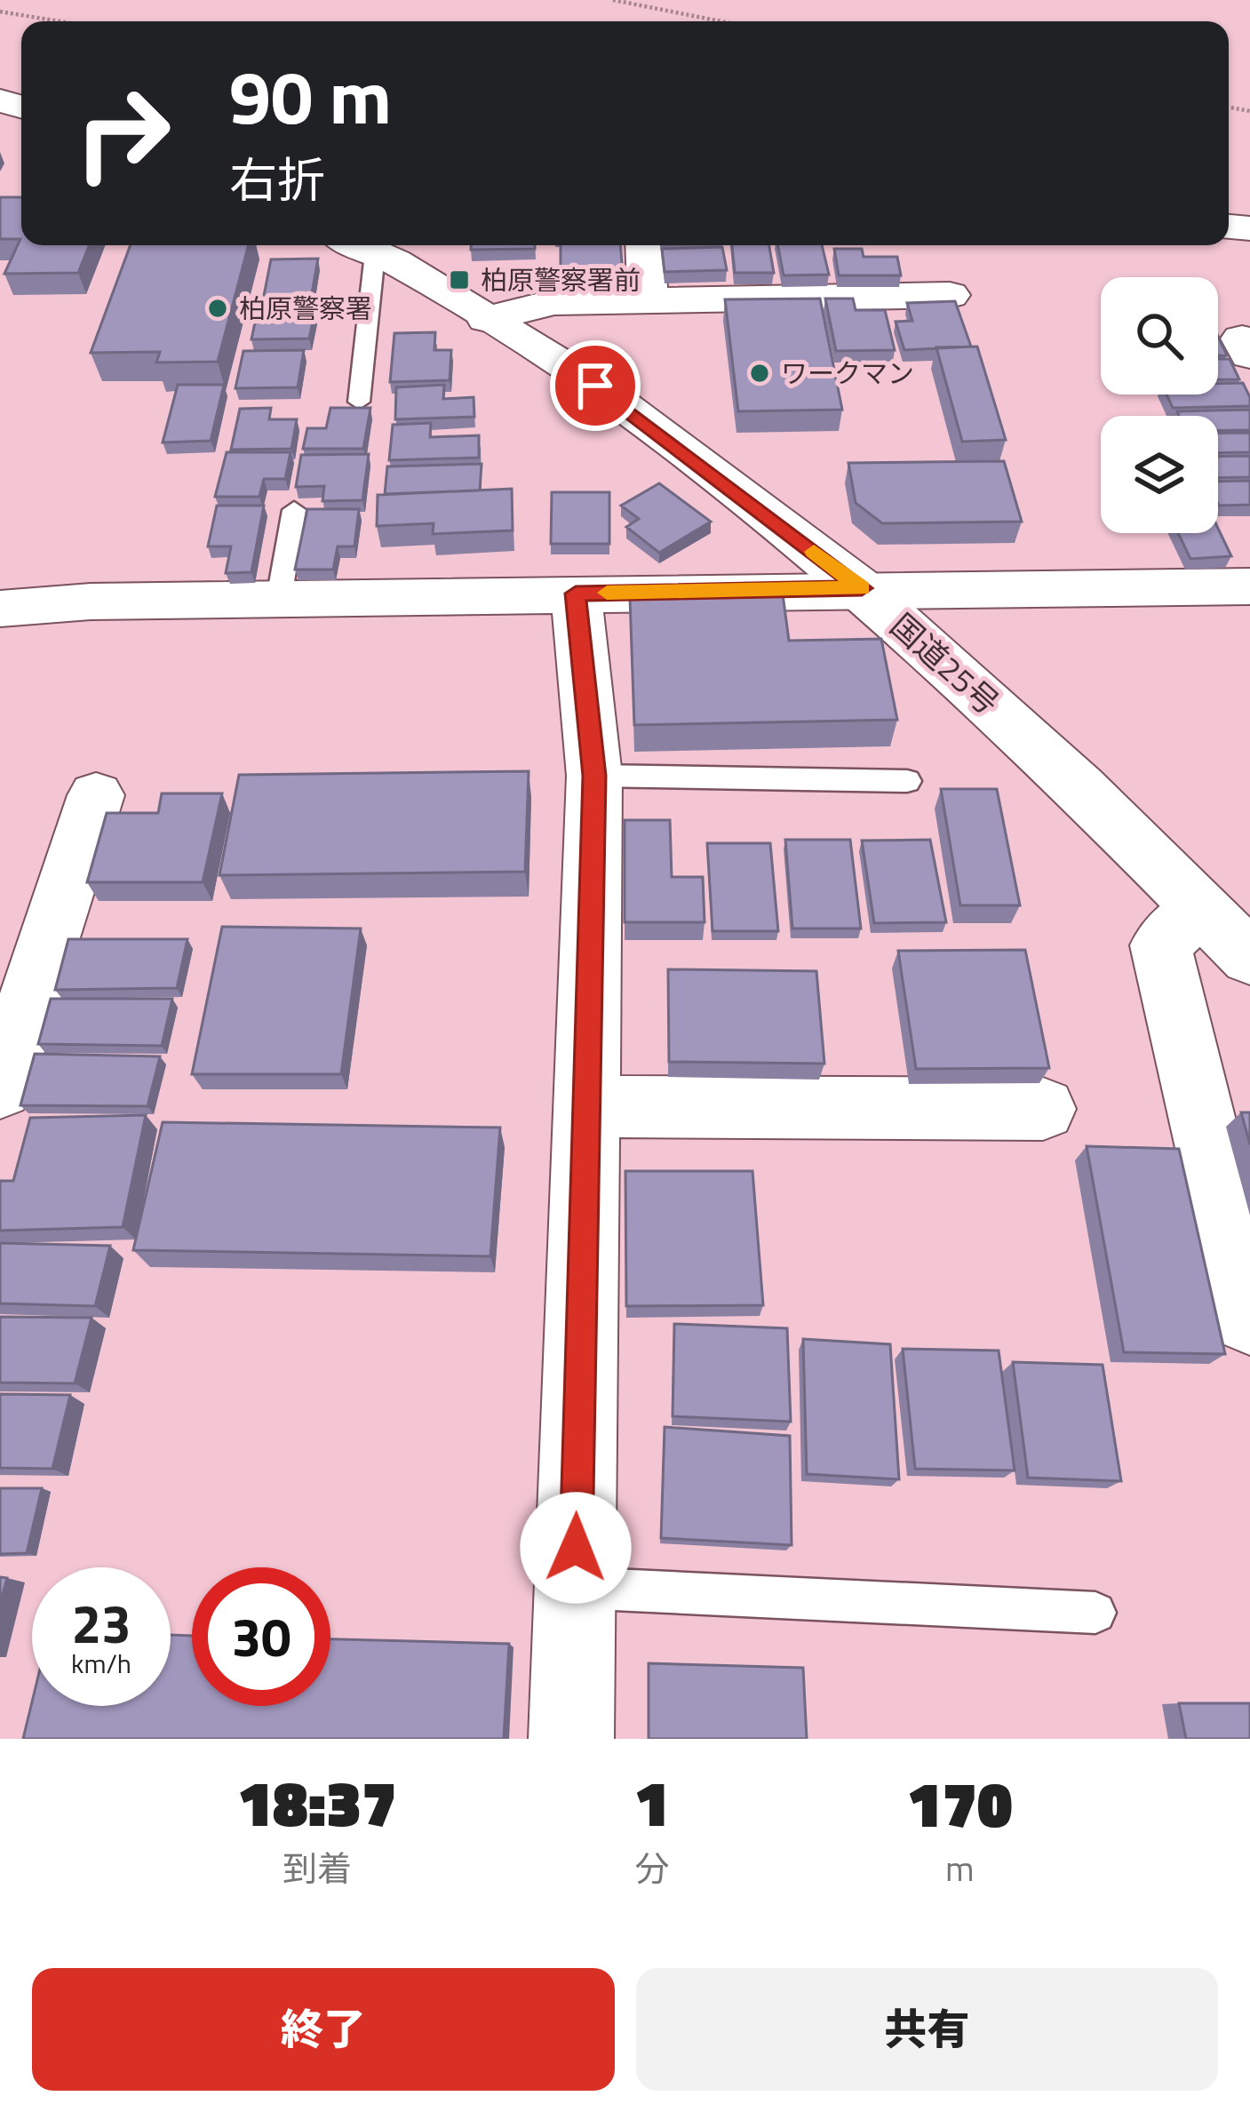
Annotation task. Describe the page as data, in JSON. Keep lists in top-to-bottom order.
{
  "streets": {
    "main road": ["国道25号"]
  },
  "places": {
    "transit": ["柏原警察署前"],
    "other": ["柏原警察署", "ワークマン"]
  },
  "page": {
    "turn": ["90 m", "右折"],
    "speed": "23 km/h",
    "limit": "30",
    "eta": [
      "18:37",
      "到着",
      "1",
      "分",
      "170",
      "m"
    ],
    "buttons": ["終了", "共有"]
  }
}
